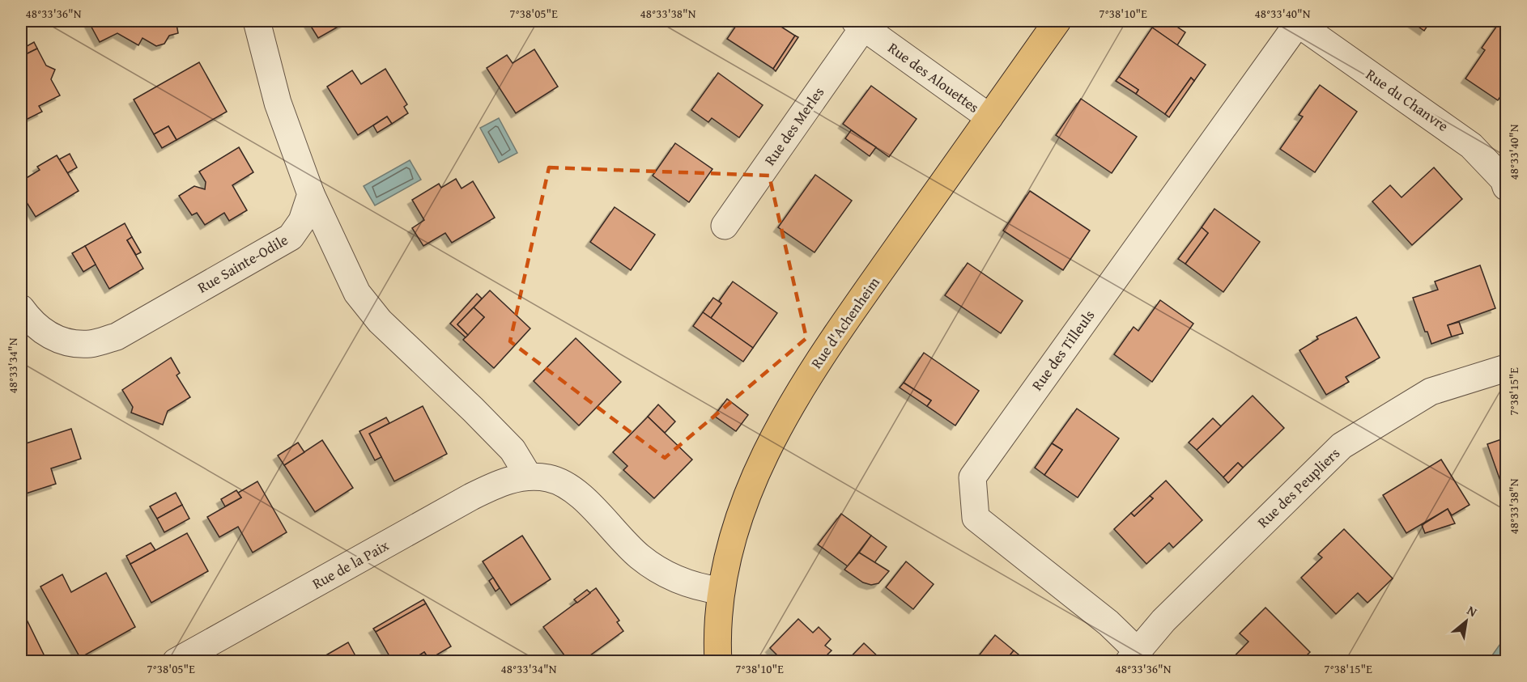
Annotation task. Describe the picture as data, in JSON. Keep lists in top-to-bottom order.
{
  "streets": {
    "main road": ["Rue d'Achenheim"],
    "street": [
      "Rue des Alouettes",
      "Rue du Chanvre",
      "Rue des Merles",
      "Rue Sainte-Odile",
      "Rue des Tilleuls",
      "Rue des Peupliers",
      "Rue de la Paix"
    ]
  },
  "crossings": [
    ["Rue des Alouettes", "Rue des Merles"],
    ["Rue des Alouettes", "Rue d'Achenheim"],
    ["Rue du Chanvre", "Rue des Tilleuls"],
    ["Rue d'Achenheim", "Rue de la Paix"],
    ["Rue des Tilleuls", "Rue des Peupliers"]
  ],
  "north": "top right",
  "coordinates": [
    "48°33'36\"N",
    "7°38'05\"E",
    "48°33'38\"N",
    "7°38'10\"E",
    "48°33'40\"N",
    "48°33'34\"N",
    "7°38'15\"E"
  ]
}
